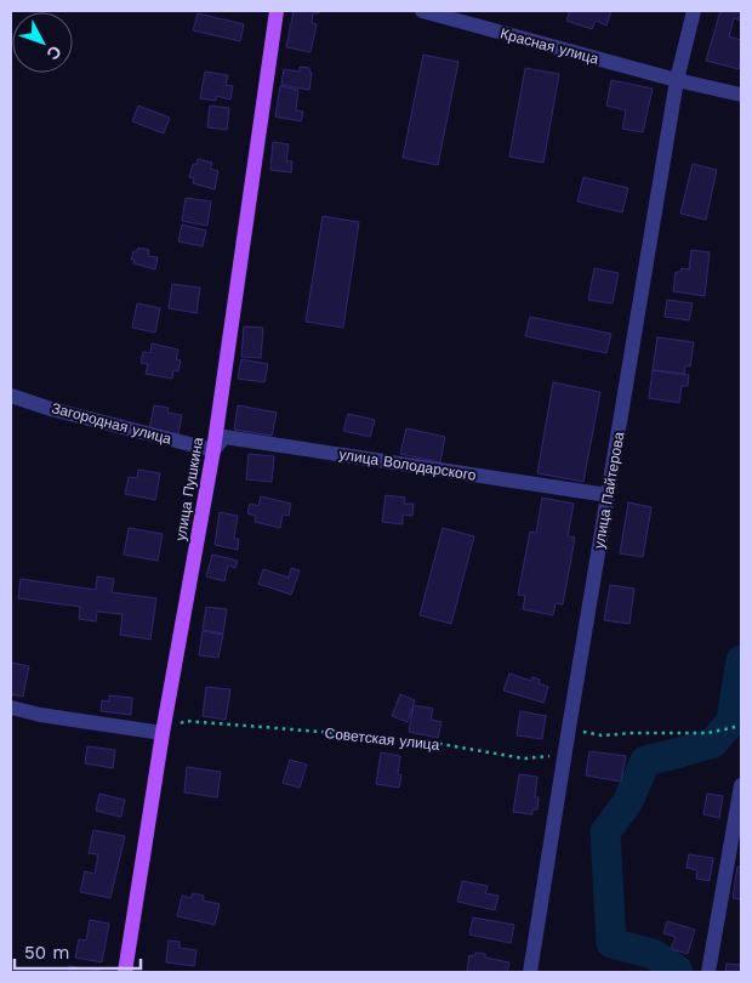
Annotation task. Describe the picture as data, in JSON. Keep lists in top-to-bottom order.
{
  "streets": {
    "main road": ["улица Пушкина"],
    "street": [
      "Красная улица",
      "Загородная улица",
      "улица Володарского",
      "улица Пайтерова"
    ],
    "path": ["Советская улица"]
  },
  "crossings": [
    ["Красная улица", "улица Пайтерова"],
    ["Загородная улица", "улица Володарского"],
    ["Загородная улица", "улица Пушкина"],
    ["улица Володарского", "улица Пушкина"],
    ["улица Володарского", "улица Пайтерова"],
    ["улица Пушкина", "Советская улица"]
  ],
  "scale_bar": "50 m",
  "north": "bottom right"
}
